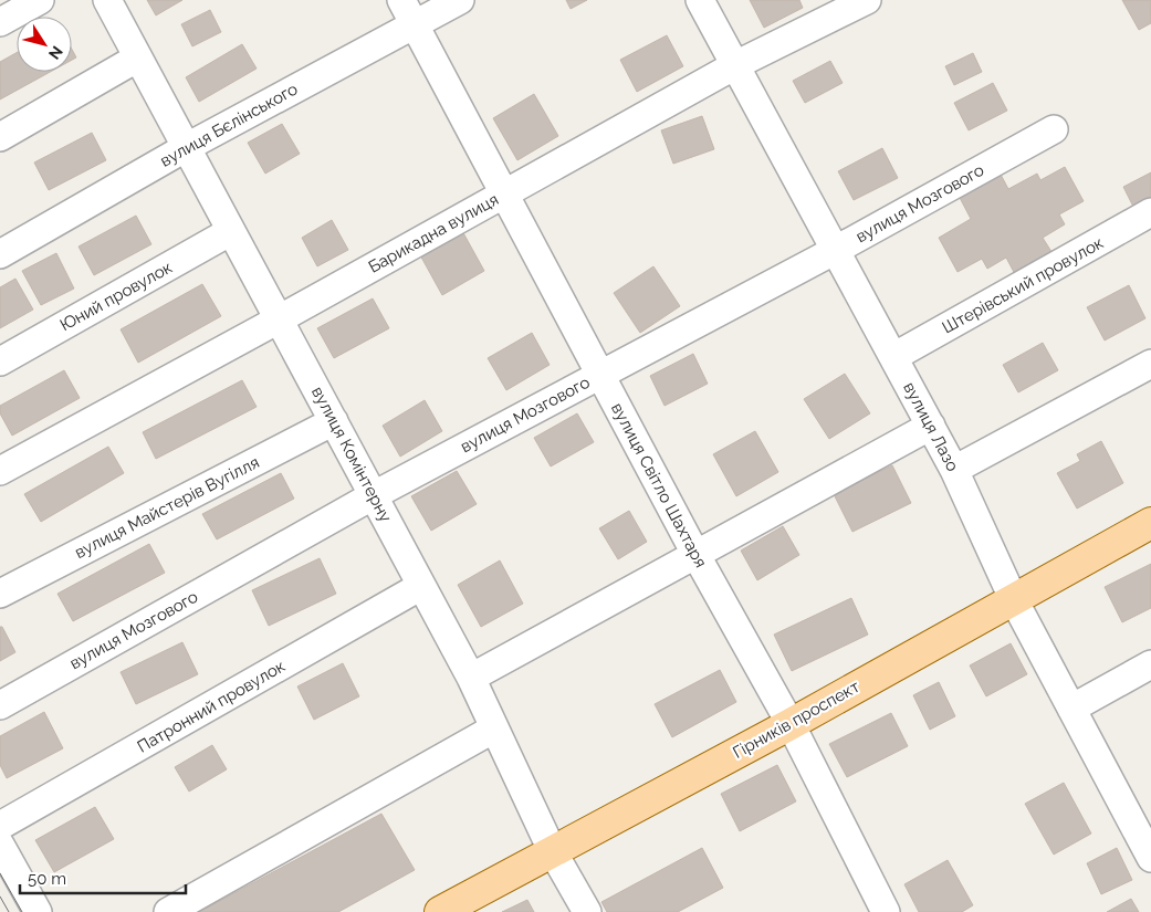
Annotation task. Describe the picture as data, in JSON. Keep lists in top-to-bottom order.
{
  "streets": {
    "main road": ["Гірників проспект"],
    "street": [
      "вулиця Бєлінського",
      "вулиця Мозгового",
      "Барикадна вулиця",
      "Штерівський провулок",
      "Юний провулок",
      "вулиця Лазо",
      "вулиця Комінтерну",
      "вулиця Світло Шахтаря",
      "вулиця Майстерів Вугілля",
      "Патронний провулок"
    ]
  },
  "crossings": [
    ["вулиця Бєлінського", "вулиця Комінтерну"],
    ["вулиця Бєлінського", "вулиця Світло Шахтаря"],
    ["вулиця Мозгового", "вулиця Лазо"],
    ["вулиця Мозгового", "вулиця Комінтерну"],
    ["вулиця Мозгового", "вулиця Світло Шахтаря"],
    ["Барикадна вулиця", "вулиця Лазо"],
    ["Барикадна вулиця", "вулиця Комінтерну"],
    ["Барикадна вулиця", "вулиця Світло Шахтаря"],
    ["Штерівський провулок", "вулиця Лазо"],
    ["Юний провулок", "вулиця Комінтерну"],
    ["вулиця Лазо", "Гірників проспект"],
    ["вулиця Комінтерну", "вулиця Майстерів Вугілля"],
    ["вулиця Комінтерну", "Патронний провулок"],
    ["вулиця Комінтерну", "Гірників проспект"],
    ["вулиця Світло Шахтаря", "Гірників проспект"]
  ],
  "scale_bar": "50 m",
  "north": "bottom right"
}
